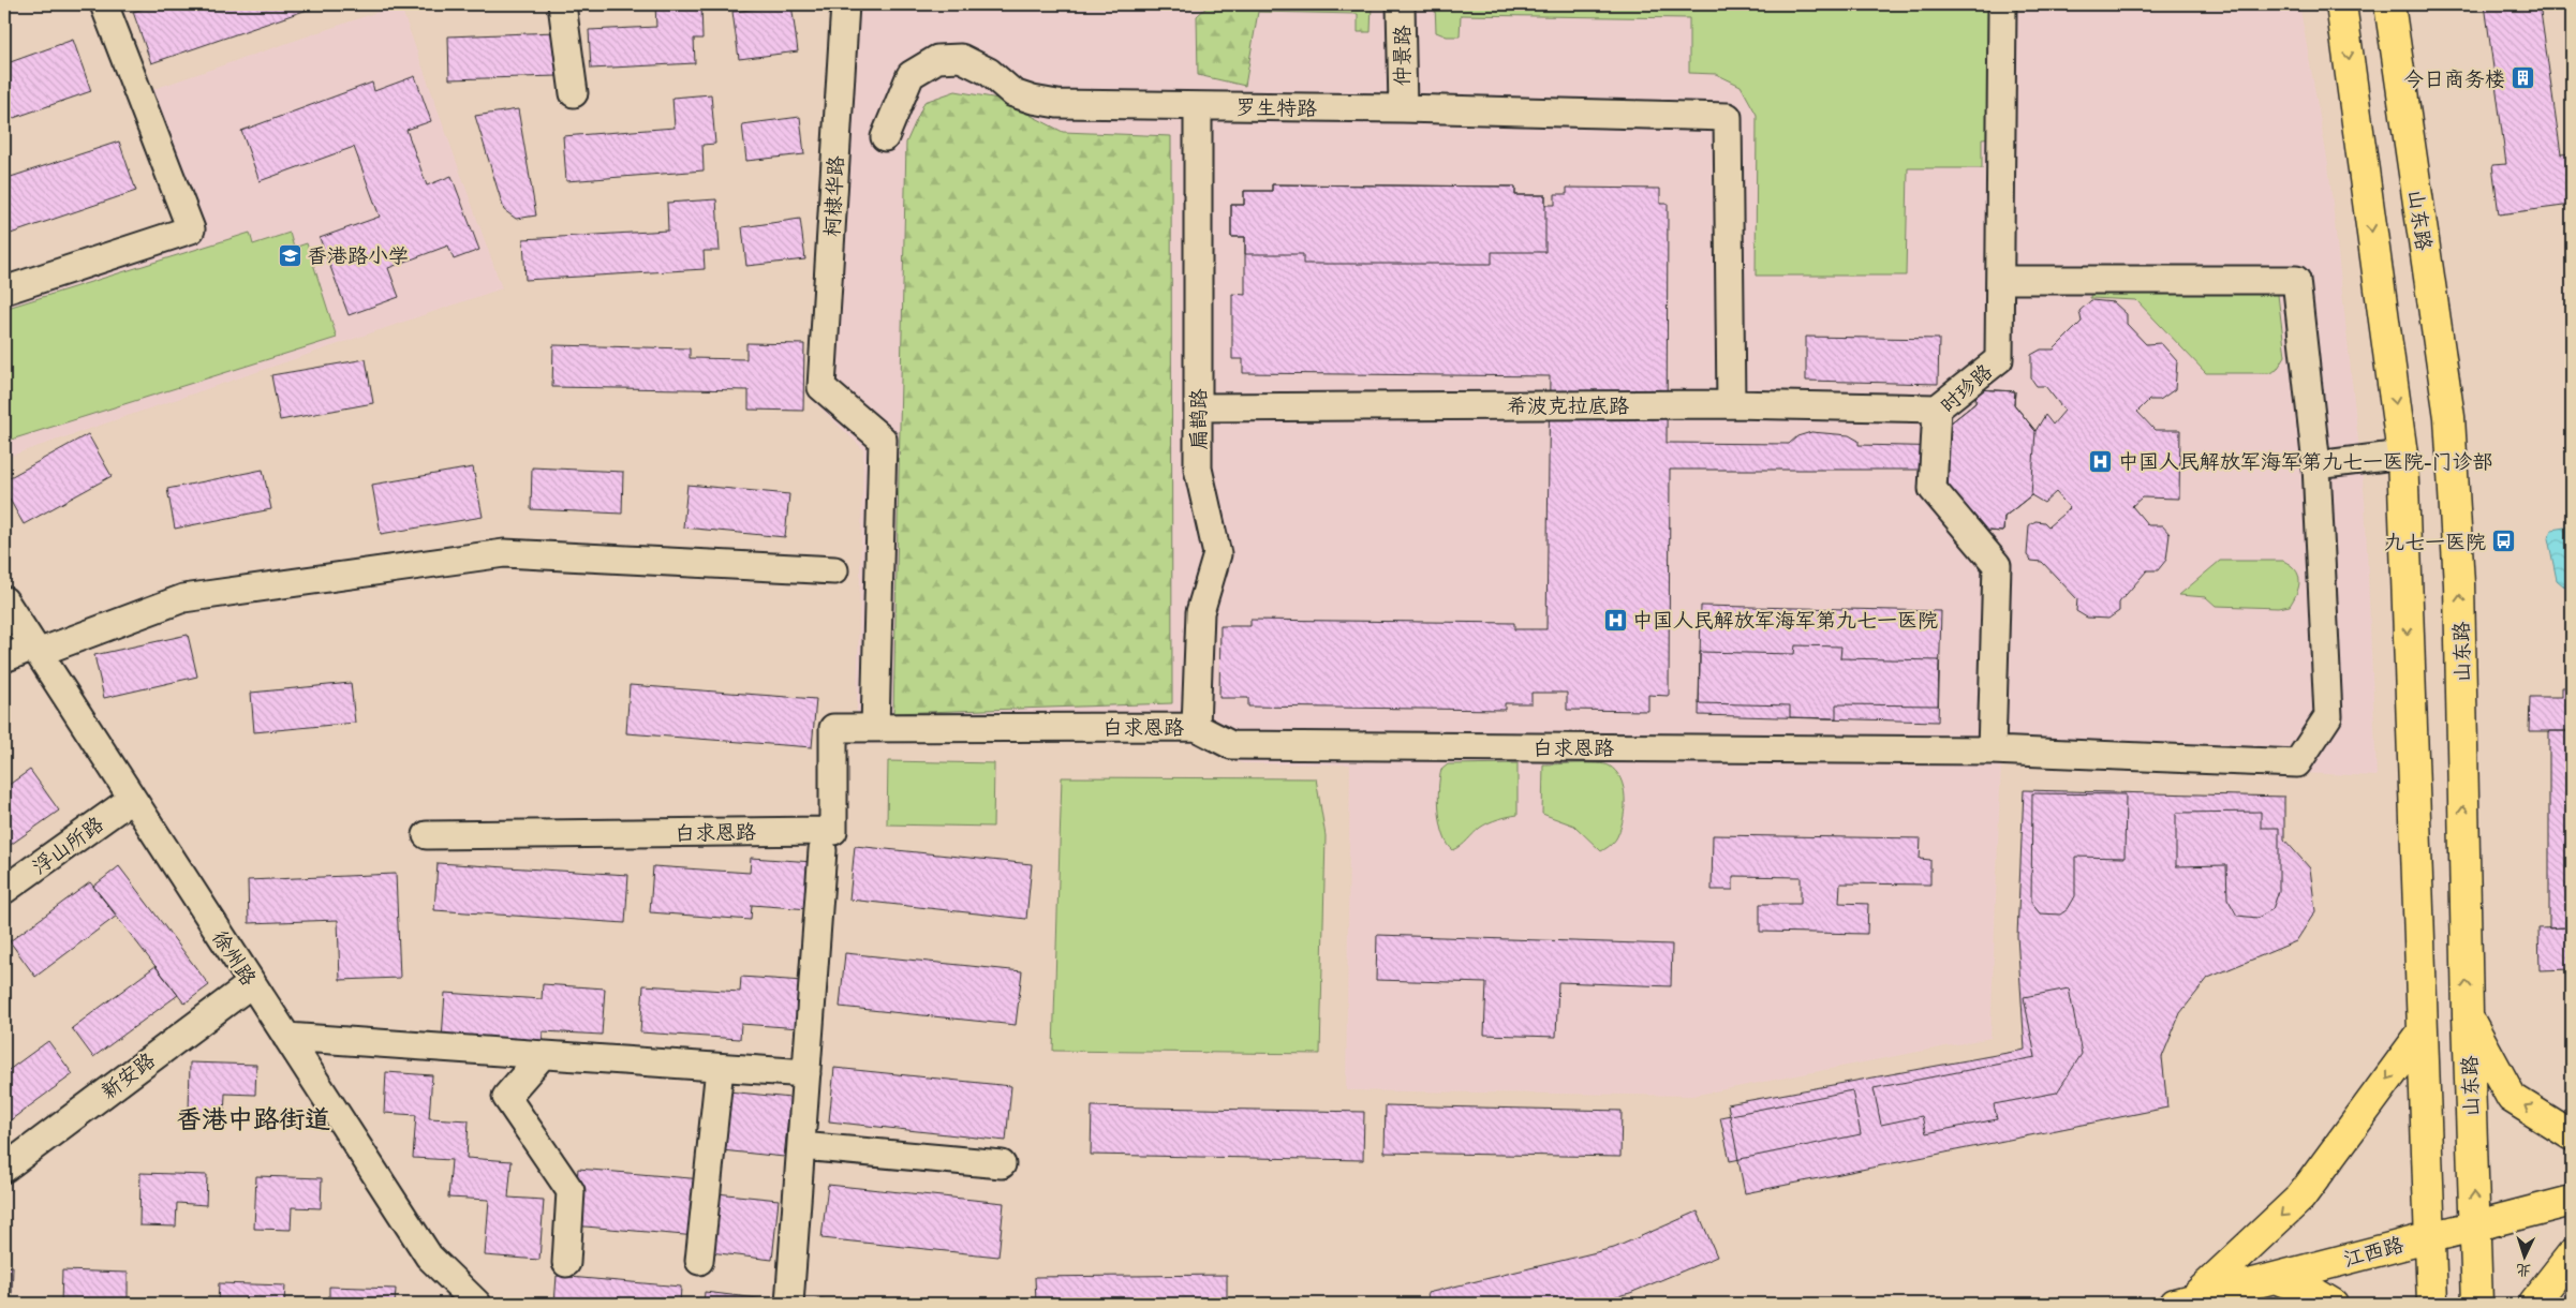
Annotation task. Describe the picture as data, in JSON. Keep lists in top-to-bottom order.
{
  "streets": {
    "main road": ["山东路", "江西路"],
    "street": [
      "仲景路",
      "罗生特路",
      "柯棣华路",
      "时珍路",
      "希波克拉底路",
      "扁鹊路",
      "白求恩路",
      "浮山所路",
      "徐州路",
      "新安路"
    ]
  },
  "crossings": [
    ["仲景路", "罗生特路"],
    ["罗生特路", "希波克拉底路"],
    ["罗生特路", "扁鹊路"],
    ["柯棣华路", "白求恩路"],
    ["山东路", "江西路"],
    ["时珍路", "希波克拉底路"],
    ["时珍路", "白求恩路"],
    ["希波克拉底路", "扁鹊路"],
    ["扁鹊路", "白求恩路"],
    ["浮山所路", "徐州路"],
    ["徐州路", "新安路"]
  ],
  "districts": ["香港中路街道"],
  "places": {
    "building": ["今日商务楼"],
    "school or university": ["香港路小学"],
    "hospital": ["中国人民解放军海军第九七一医院-门诊部", "中国人民解放军海军第九七一医院"],
    "bus stop": ["九七一医院"]
  },
  "north": "bottom"
}
